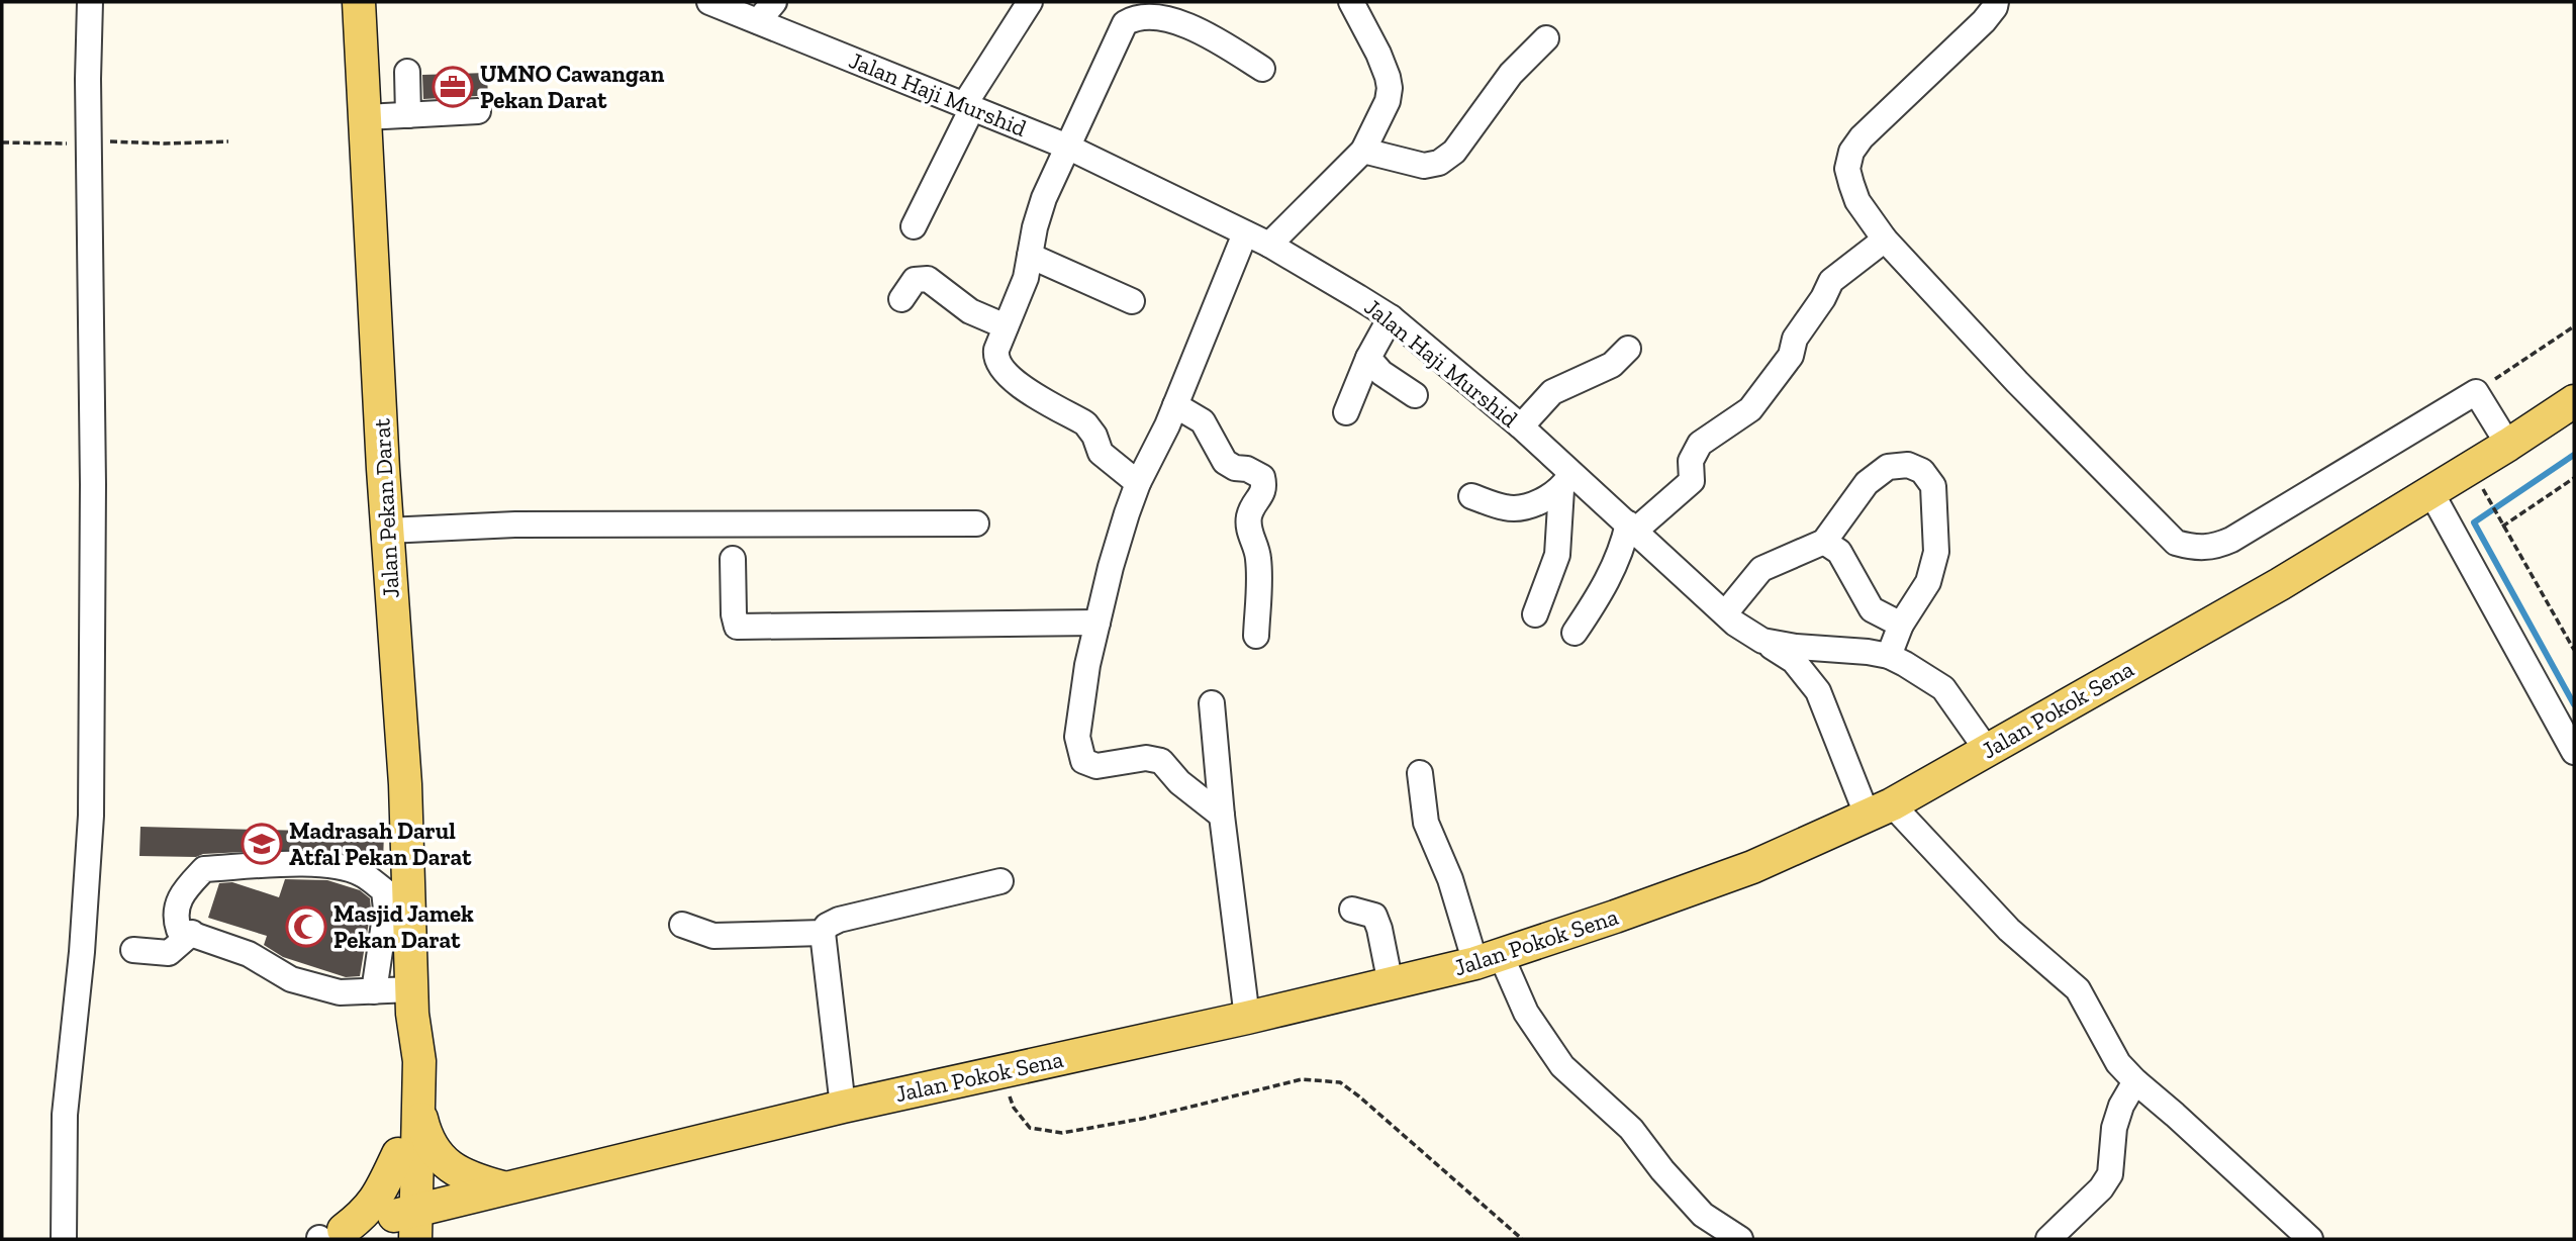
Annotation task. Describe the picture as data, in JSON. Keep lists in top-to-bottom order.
{
  "streets": {
    "main road": ["Jalan Pekan Darat", "Jalan Pokok Sena"],
    "street": ["Jalan Haji Murshid"]
  },
  "crossings": [
    ["Jalan Haji Murshid", "Jalan Pokok Sena"]
  ],
  "places": {
    "office": ["UMNO Cawangan Pekan Darat"],
    "school or university": ["Madrasah Darul Atfal Pekan Darat"],
    "mosque": ["Masjid Jamek Pekan Darat"]
  }
}
